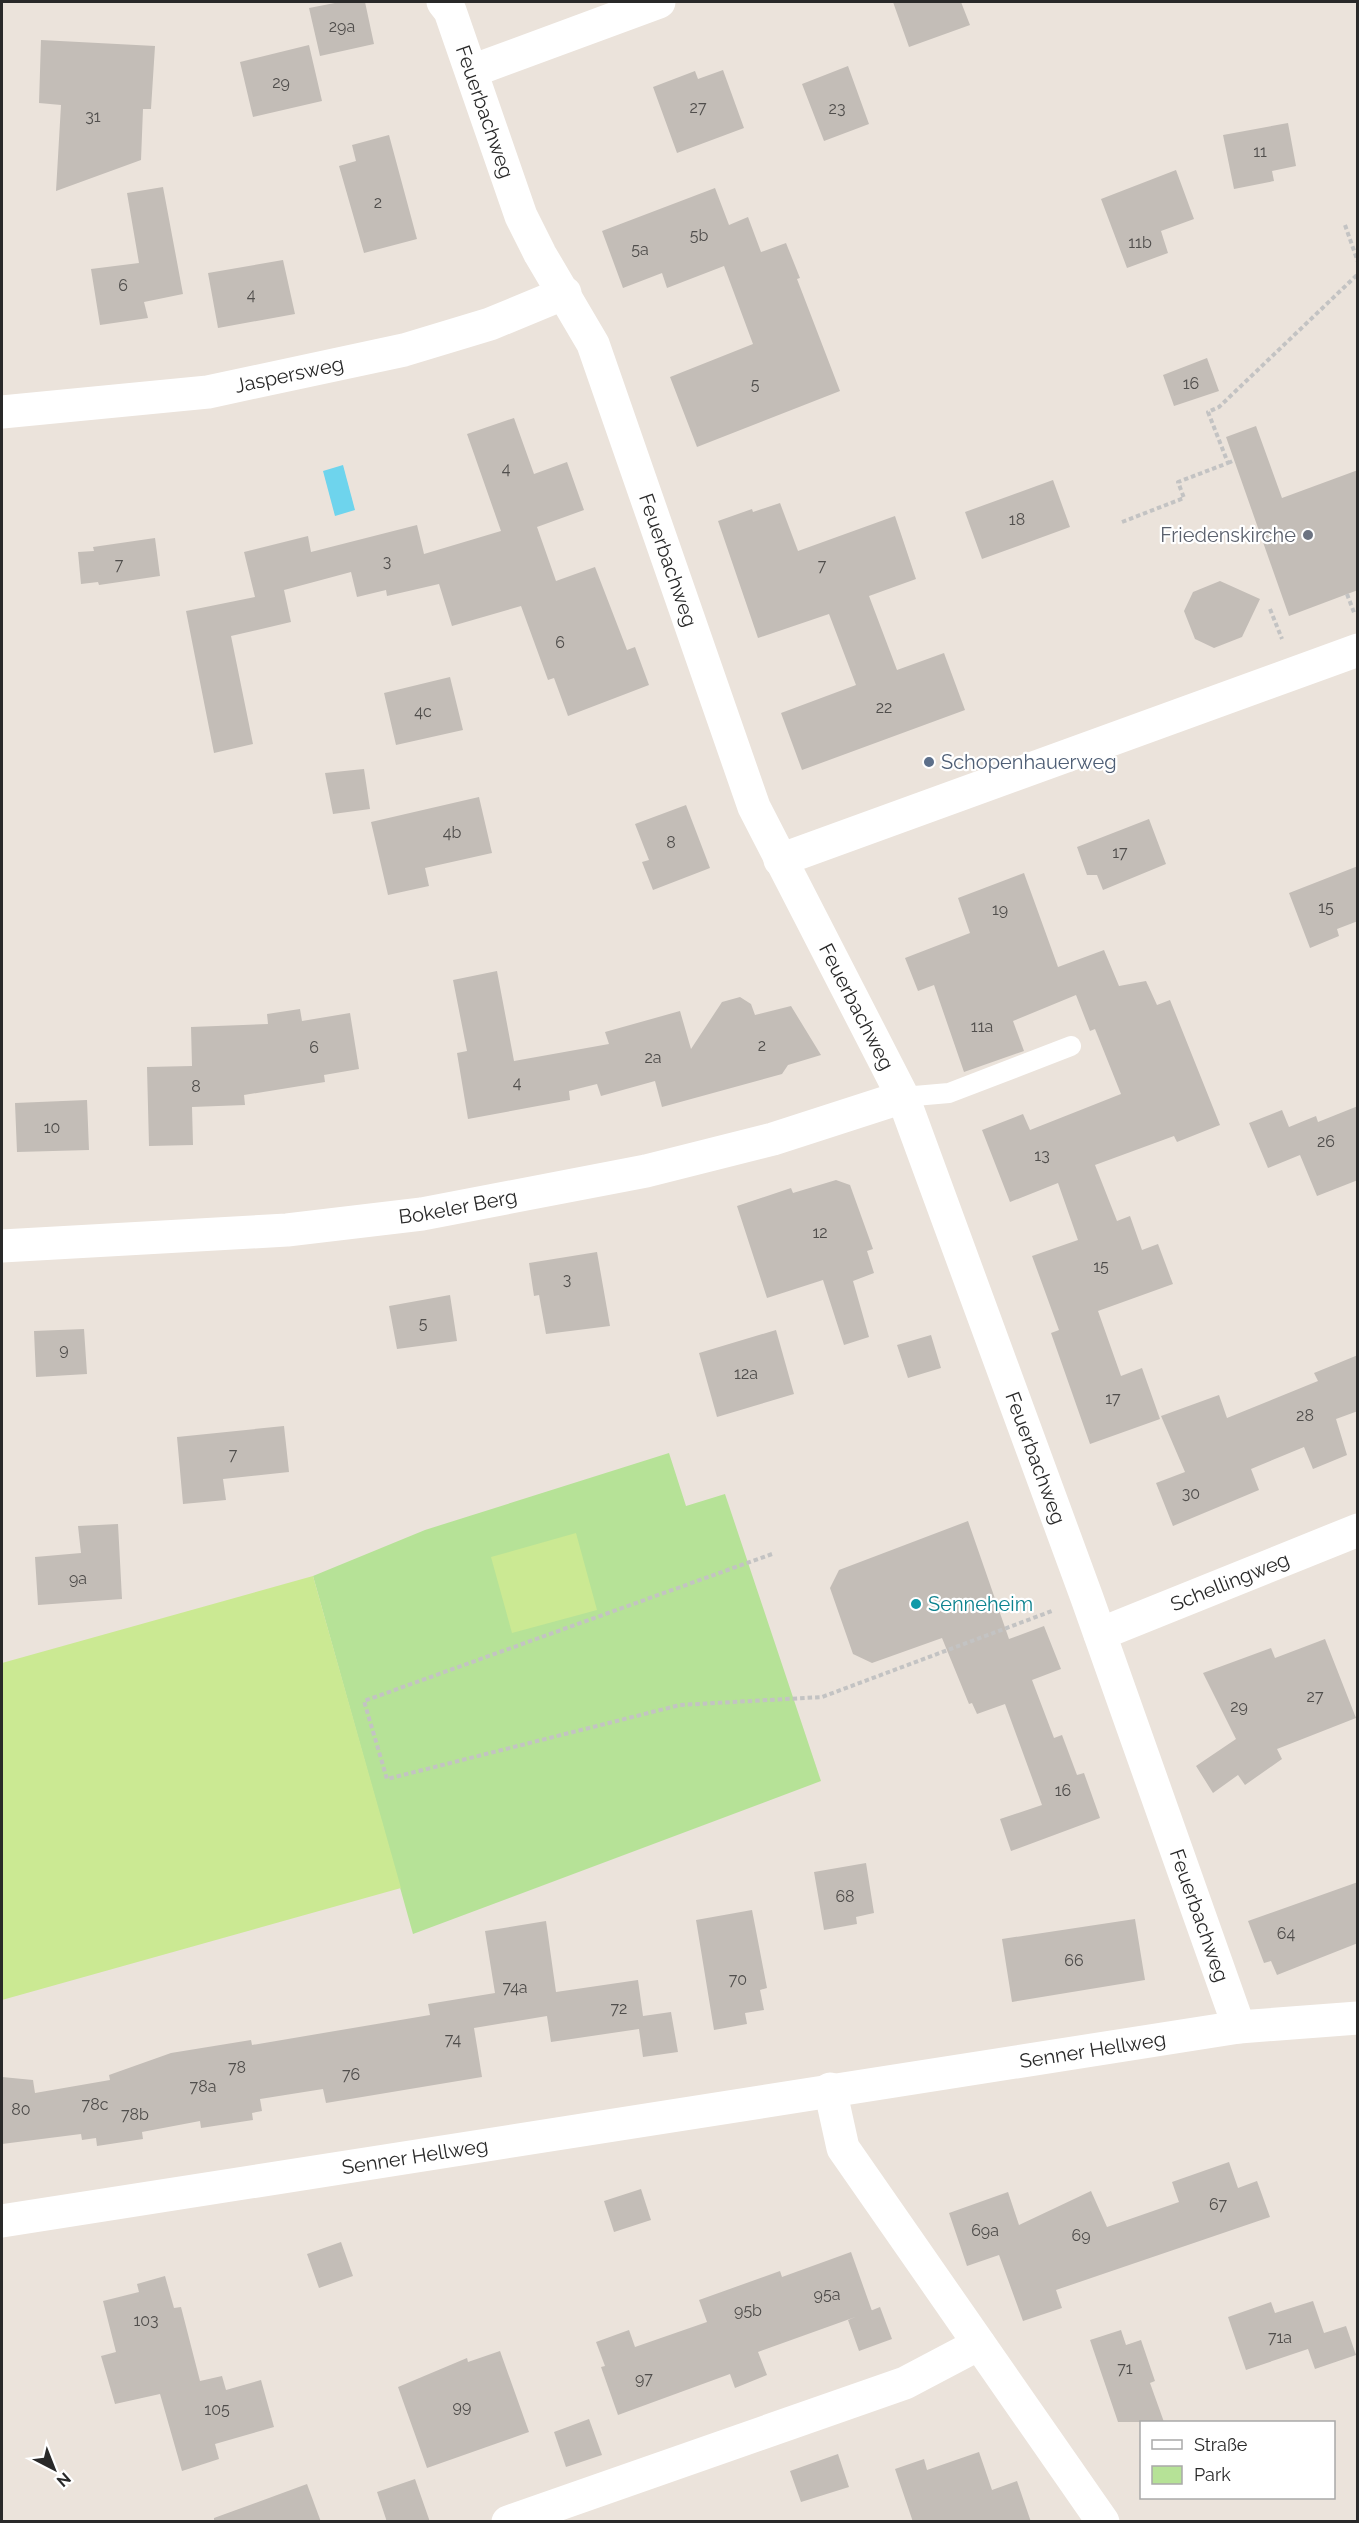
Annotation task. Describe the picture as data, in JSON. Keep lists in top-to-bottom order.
{
  "streets": {
    "street": [
      "Feuerbachweg",
      "Jaspersweg",
      "Bokeler Berg",
      "Schellingweg",
      "Senner Hellweg"
    ]
  },
  "crossings": [
    ["Feuerbachweg", "Jaspersweg"],
    ["Feuerbachweg", "Bokeler Berg"],
    ["Feuerbachweg", "Schellingweg"],
    ["Feuerbachweg", "Senner Hellweg"]
  ],
  "places": ["Friedenskirche", "Schopenhauerweg", "Senneheim"],
  "house_numbers": [
    "29a",
    "29",
    "27",
    "23",
    "31",
    "11",
    "2",
    "5b",
    "11b",
    "5a",
    "6",
    "4",
    "16",
    "5",
    "4",
    "18",
    "3",
    "7",
    "7",
    "6",
    "22",
    "4c",
    "4b",
    "8",
    "17",
    "15",
    "19",
    "11a",
    "2",
    "6",
    "2a",
    "4",
    "8",
    "10",
    "26",
    "13",
    "12",
    "15",
    "3",
    "5",
    "9",
    "12a",
    "17",
    "28",
    "7",
    "30",
    "9a",
    "27",
    "29",
    "16",
    "68",
    "64",
    "66",
    "70",
    "74a",
    "72",
    "74",
    "78",
    "76",
    "78a",
    "78c",
    "80",
    "78b",
    "67",
    "69a",
    "69",
    "95a",
    "95b",
    "103",
    "71a",
    "71",
    "97",
    "99",
    "105"
  ],
  "legend": ["Straße", "Park"],
  "north": "bottom right"
}
